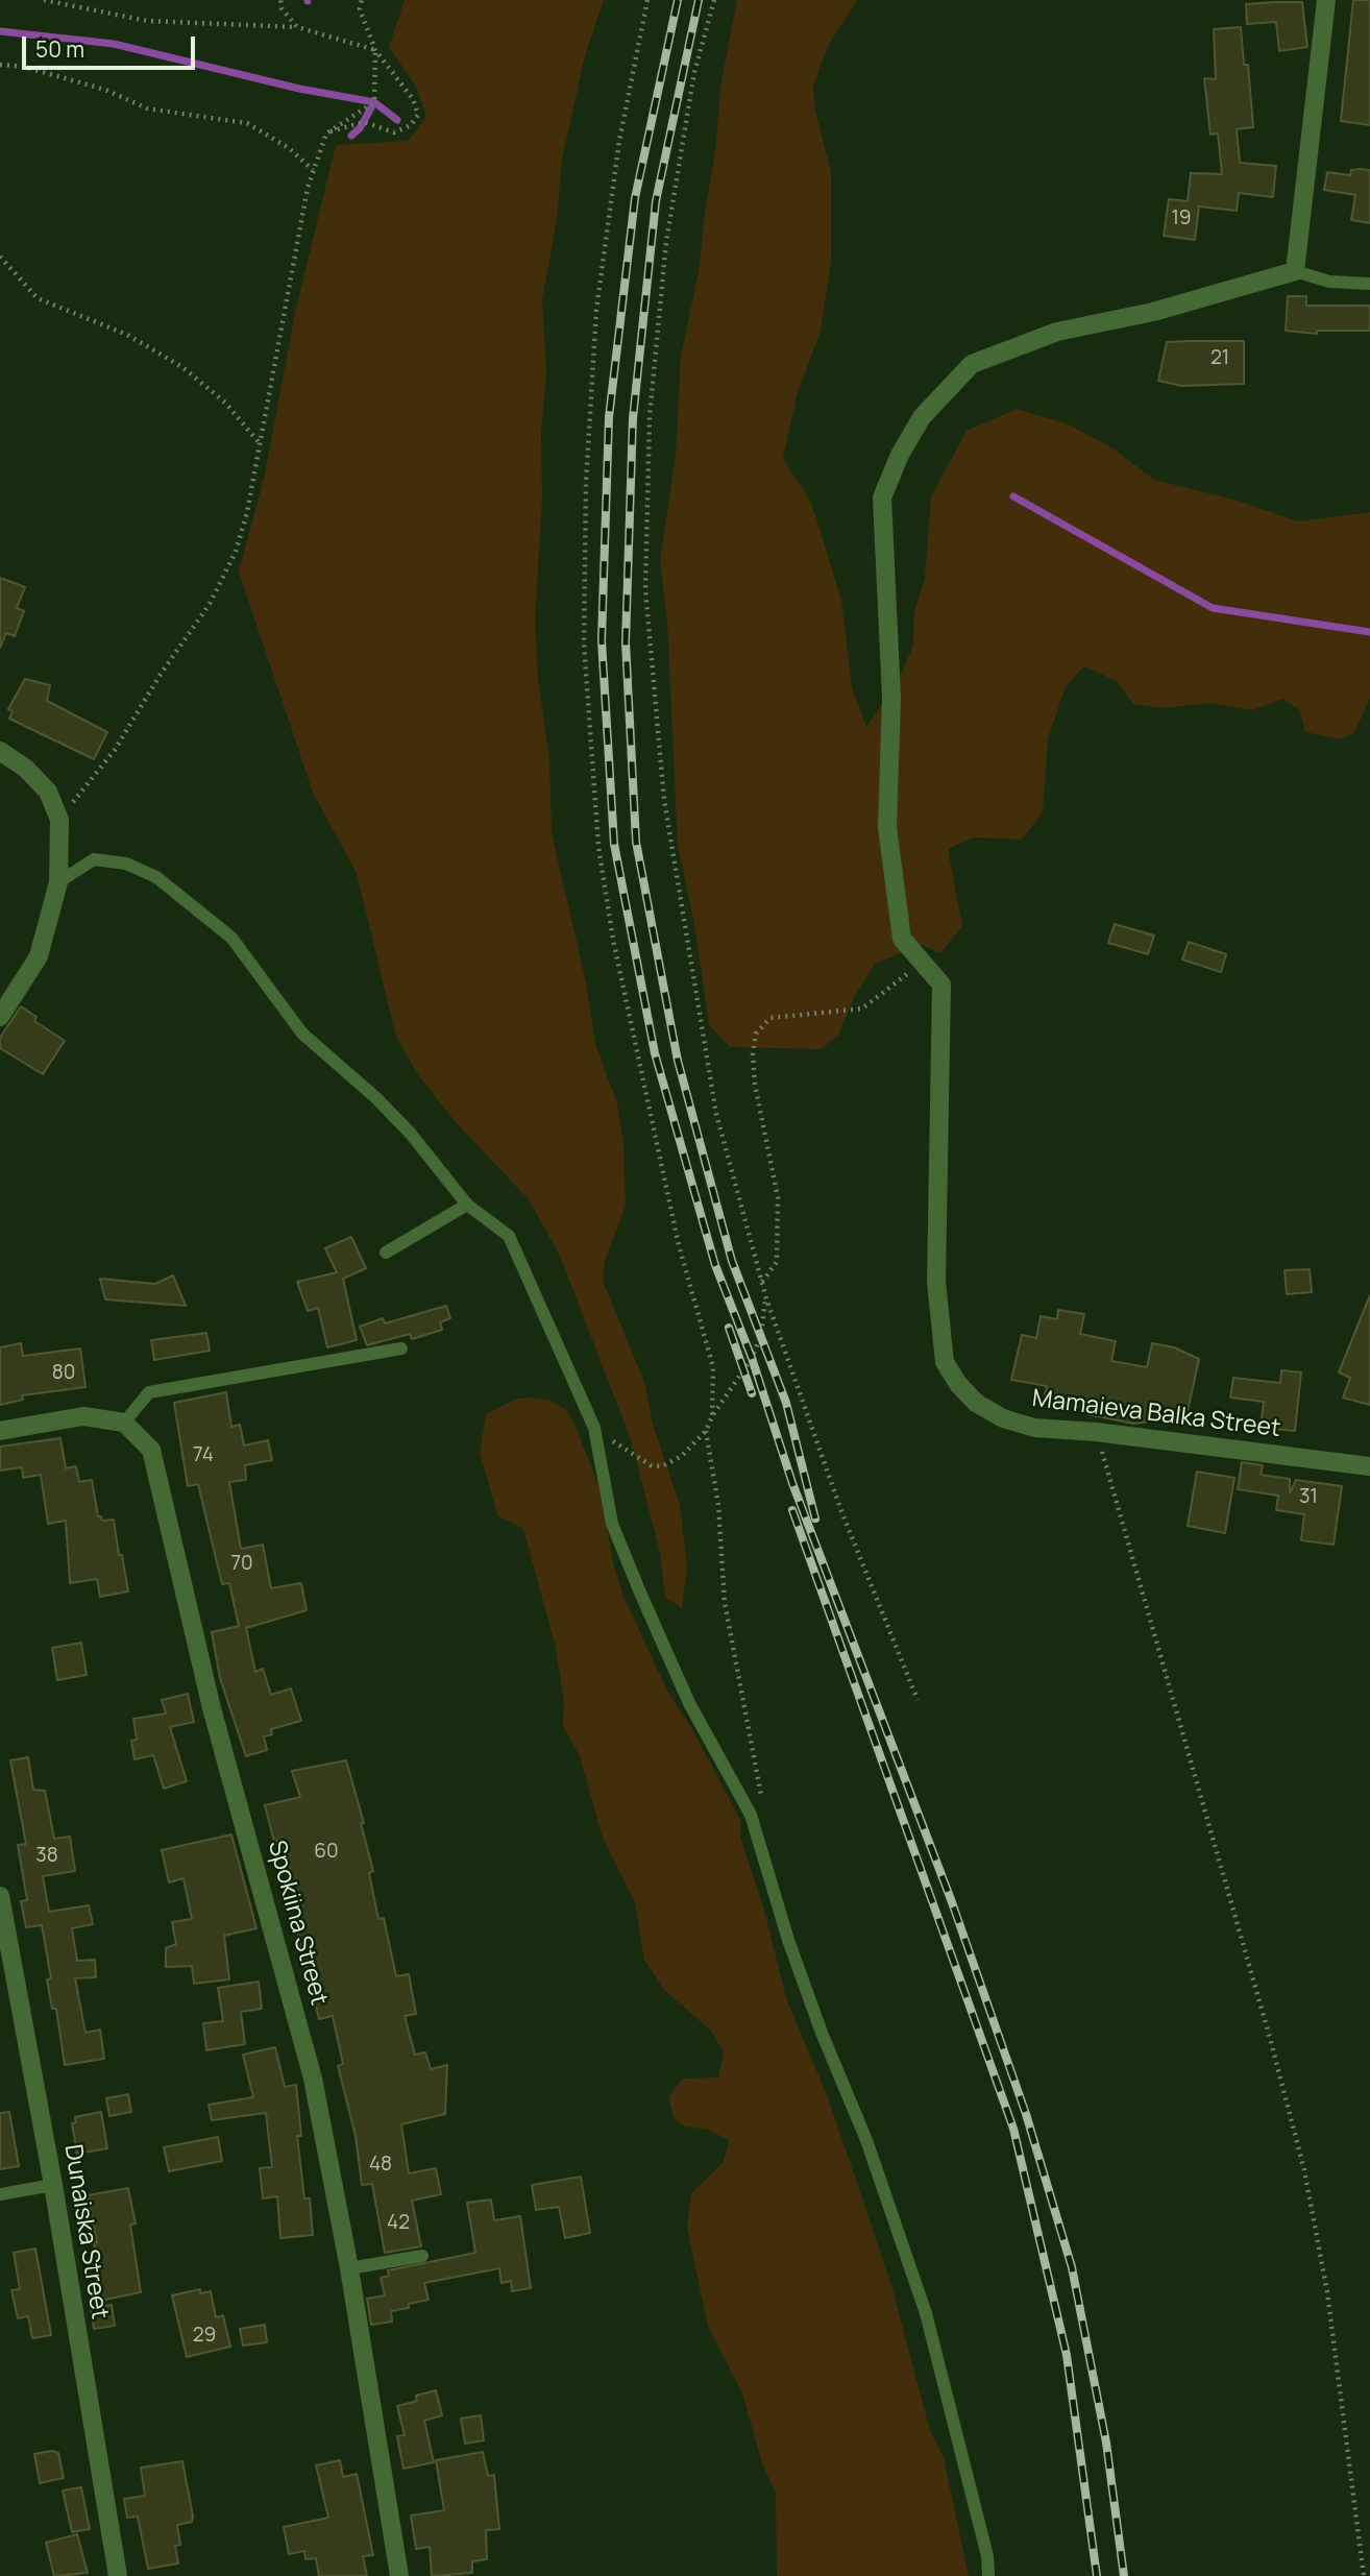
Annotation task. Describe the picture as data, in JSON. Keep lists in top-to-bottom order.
{
  "streets": {
    "street": ["Mamaieva Balka Street", "Spokiina Street", "Dunaiska Street"]
  },
  "house_numbers": [
    "19",
    "21",
    "80",
    "74",
    "31",
    "70",
    "60",
    "38",
    "48",
    "42",
    "29"
  ],
  "scale_bar": "50 m"
}
